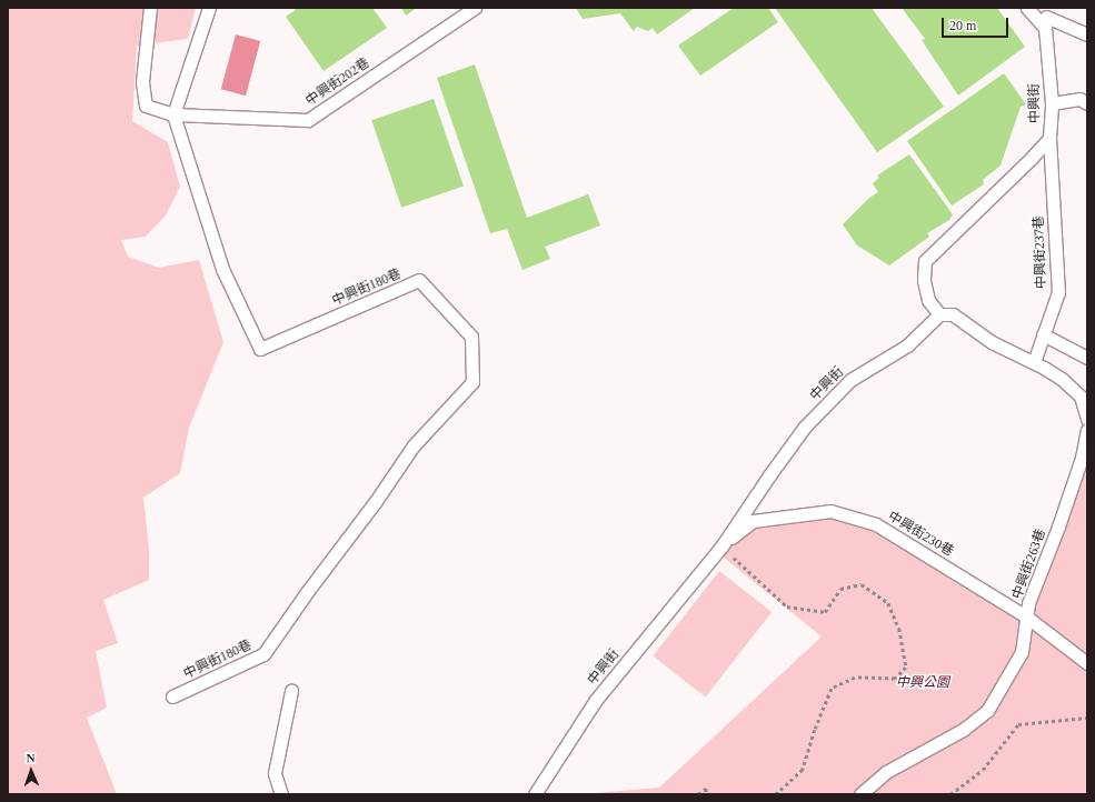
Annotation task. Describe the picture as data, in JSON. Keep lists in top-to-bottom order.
{
  "streets": {
    "lane": [
      "中興街202巷",
      "中興街",
      "中興街237巷",
      "中興街180巷",
      "中興街230巷",
      "中興街263巷"
    ]
  },
  "crossings": [
    ["中興街202巷", "中興街180巷"],
    ["中興街", "中興街237巷"],
    ["中興街", "中興街230巷"],
    ["中興街230巷", "中興街263巷"]
  ],
  "parks": ["中興公園"],
  "scale_bar": "20 m",
  "north": "top"
}
